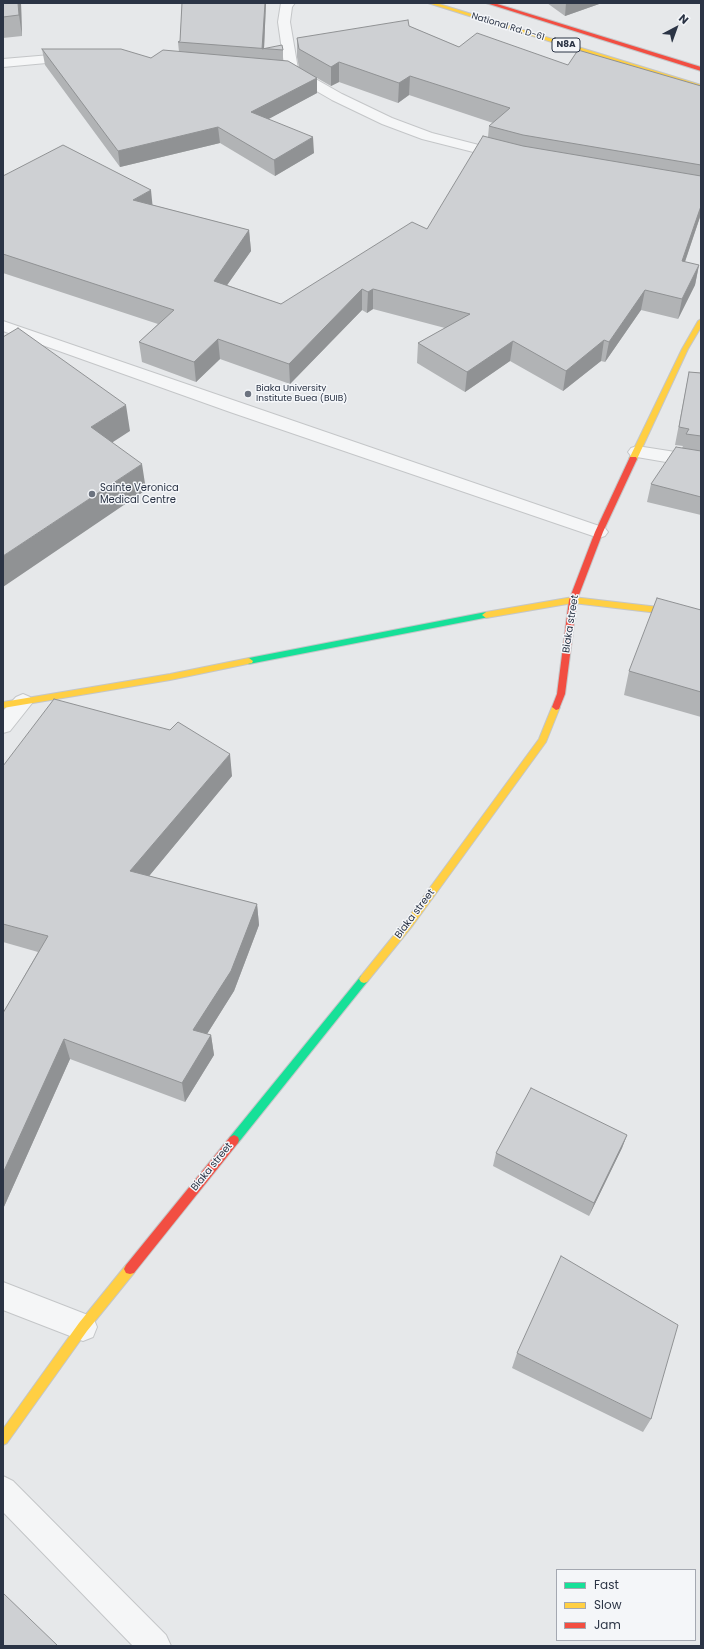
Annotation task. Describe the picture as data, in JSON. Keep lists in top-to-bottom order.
{
  "streets": {
    "main road": ["National Rd. D-61", "N8A", "Biaka street"]
  },
  "places": ["Biaka University Institute Buea (BUIB)", "Sainte Veronica Medical Centre"],
  "legend": ["Fast", "Slow", "Jam"],
  "north": "top right"
}
